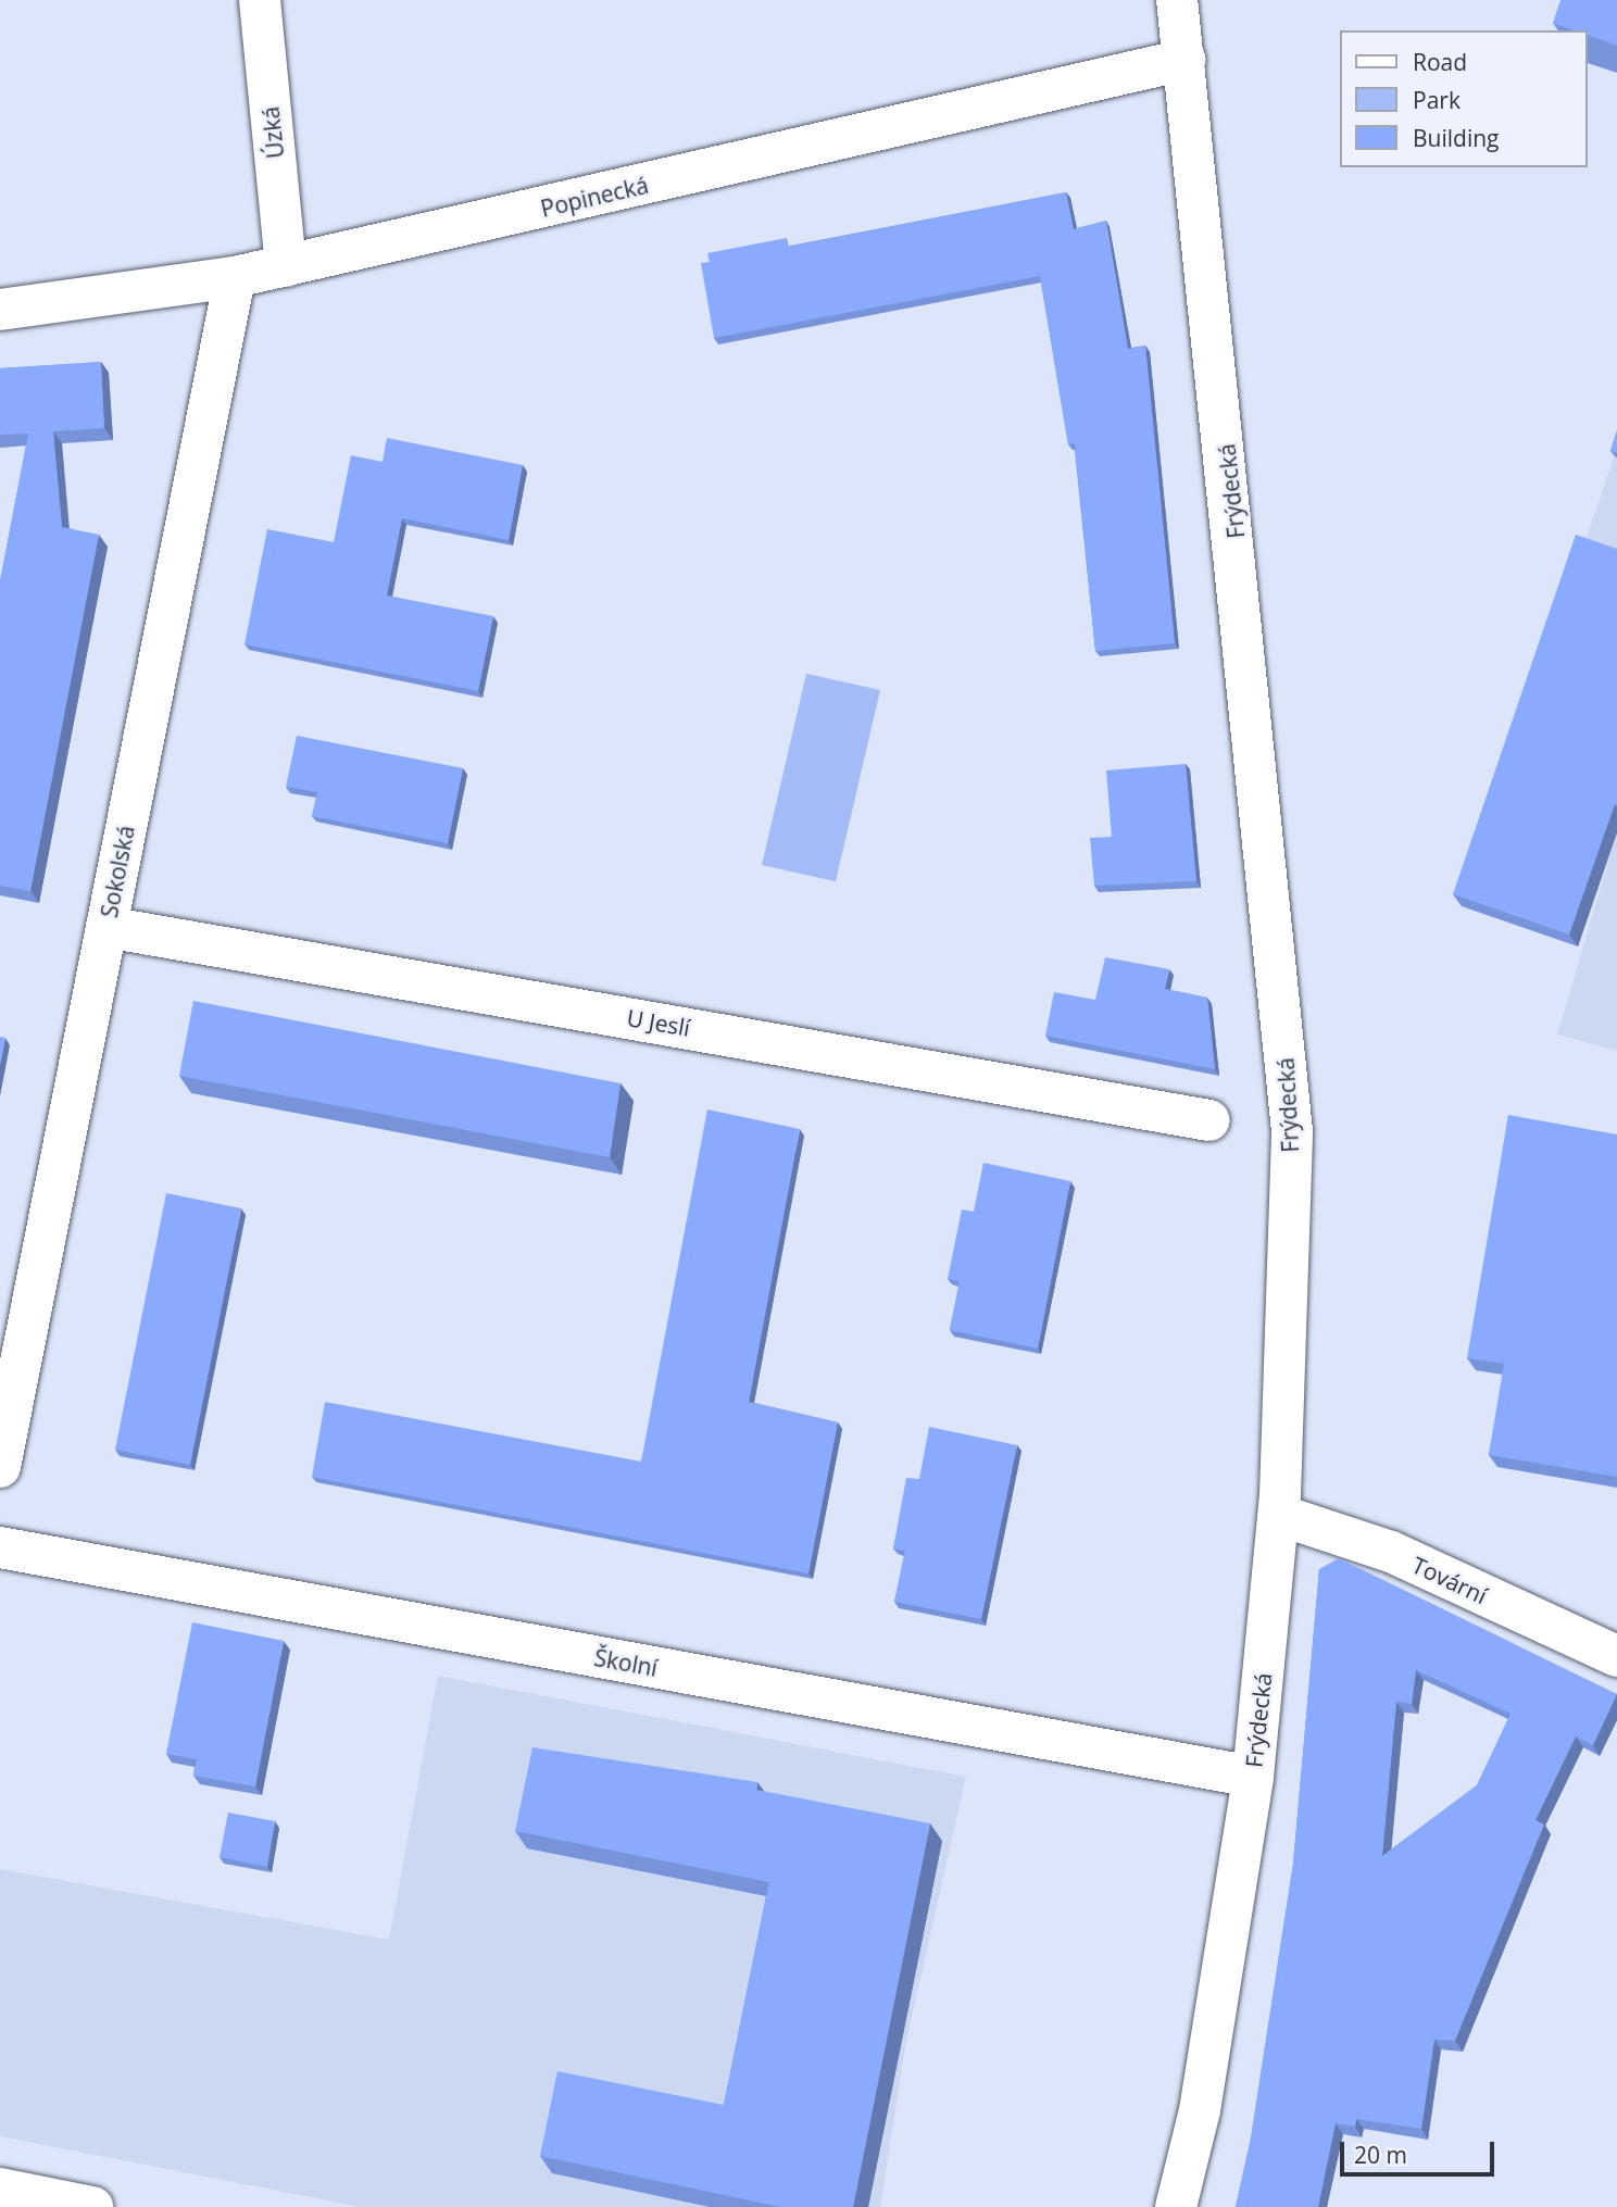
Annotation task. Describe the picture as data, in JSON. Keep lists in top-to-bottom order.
{
  "streets": {
    "street": [
      "Úzká",
      "Popinecká",
      "Frýdecká",
      "Sokolská",
      "U Jeslí",
      "Tovární",
      "Školní"
    ]
  },
  "crossings": [
    ["Úzká", "Popinecká"],
    ["Popinecká", "Frýdecká"],
    ["Popinecká", "Sokolská"],
    ["Frýdecká", "Tovární"],
    ["Frýdecká", "Školní"],
    ["Sokolská", "U Jeslí"]
  ],
  "legend": ["Road", "Park", "Building"],
  "scale_bar": "20 m"
}
